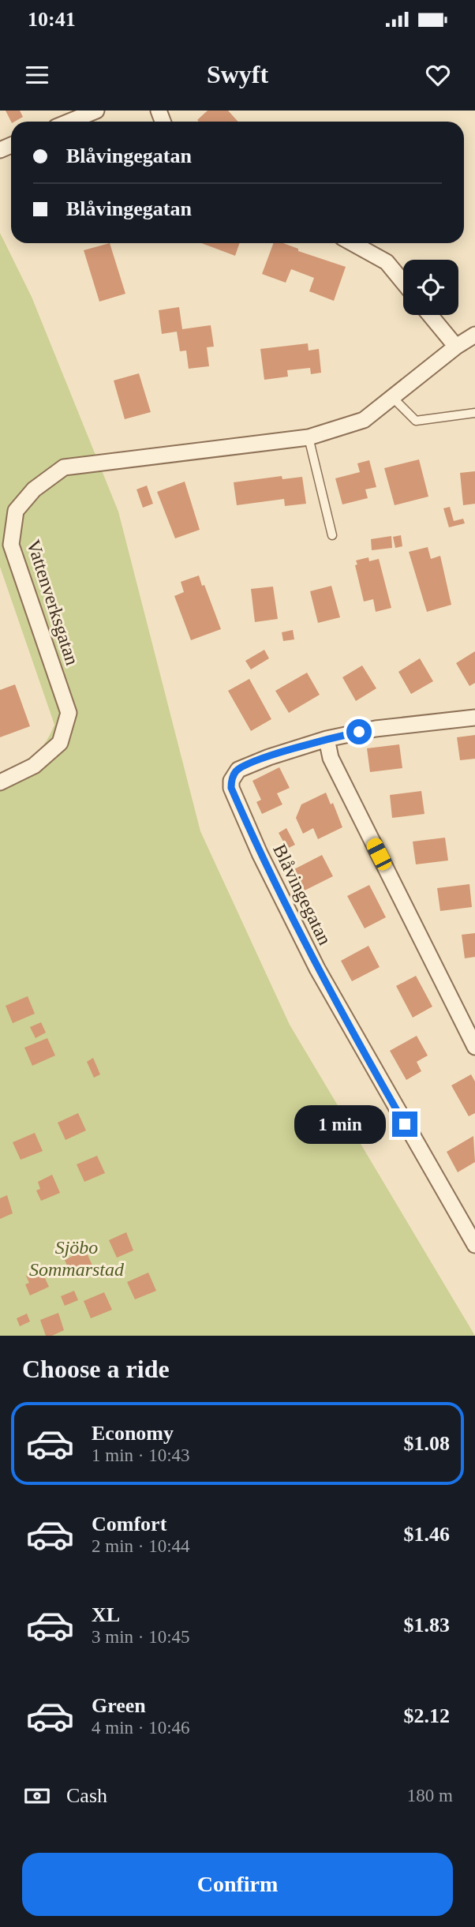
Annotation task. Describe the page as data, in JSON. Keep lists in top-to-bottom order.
{
  "streets": {
    "street": ["Vattenverksgatan", "Blåvingegatan"]
  },
  "parks": ["Sjöbo Sommarstad"],
  "page": {
    "status": "10:41",
    "header": "Swyft",
    "banner": ["Blåvingegatan", "Blåvingegatan"],
    "bubble": "1 min",
    "heading": "Choose a ride",
    "list": [
      {
        "name": "Economy",
        "note": "1 min · 10:43",
        "value": "$1.08"
      },
      {
        "name": "Comfort",
        "note": "2 min · 10:44",
        "value": "$1.46"
      },
      {
        "name": "XL",
        "note": "3 min · 10:45",
        "value": "$1.83"
      },
      {
        "name": "Green",
        "note": "4 min · 10:46",
        "value": "$2.12"
      }
    ],
    "pay": ["Cash", "180 m"],
    "buttons": "Confirm"
  }
}
